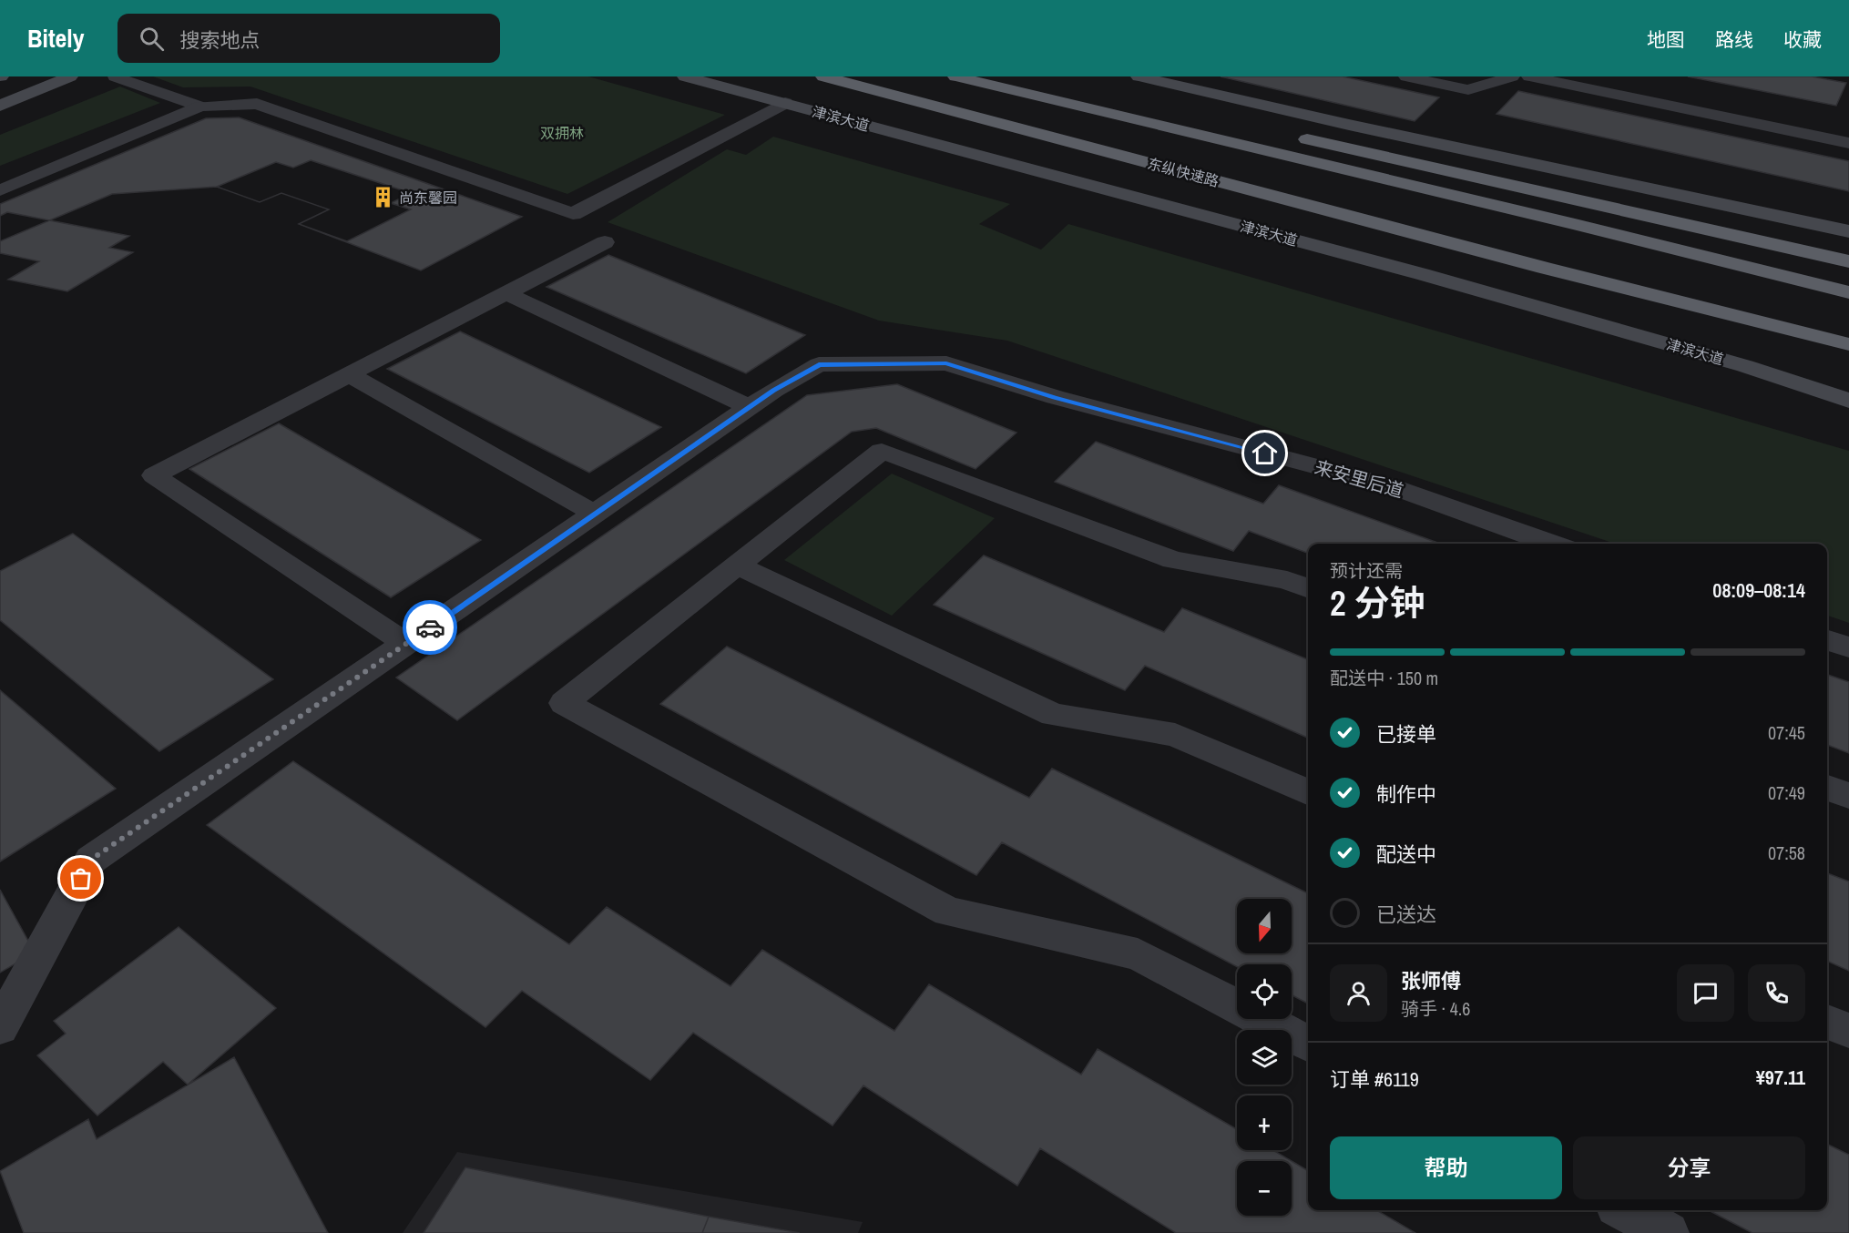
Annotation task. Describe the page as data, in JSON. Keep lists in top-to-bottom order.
{
  "streets": {
    "highway": ["东纵快速路"],
    "main road": ["津滨大道"],
    "street": ["来安里后道"]
  },
  "parks": ["双拥林"],
  "places": {
    "building": ["尚东馨园"]
  },
  "north": "bottom",
  "page": {
    "header": "Bitely",
    "search": "搜索地点",
    "nav": ["地图", "路线", "收藏"],
    "heading": ["2 分钟", "预计还需", "08:09–08:14"],
    "panel": [
      "张师傅",
      "骑手 · 4.6",
      "订单 #6119",
      "¥97.11"
    ],
    "bar": "配送中 · 150 m",
    "list": [
      ["已接单", "07:45"],
      ["制作中", "07:49"],
      ["配送中", "07:58"],
      "已送达"
    ],
    "map_buttons": ["+", "−"],
    "buttons": ["帮助", "分享"]
  }
}
